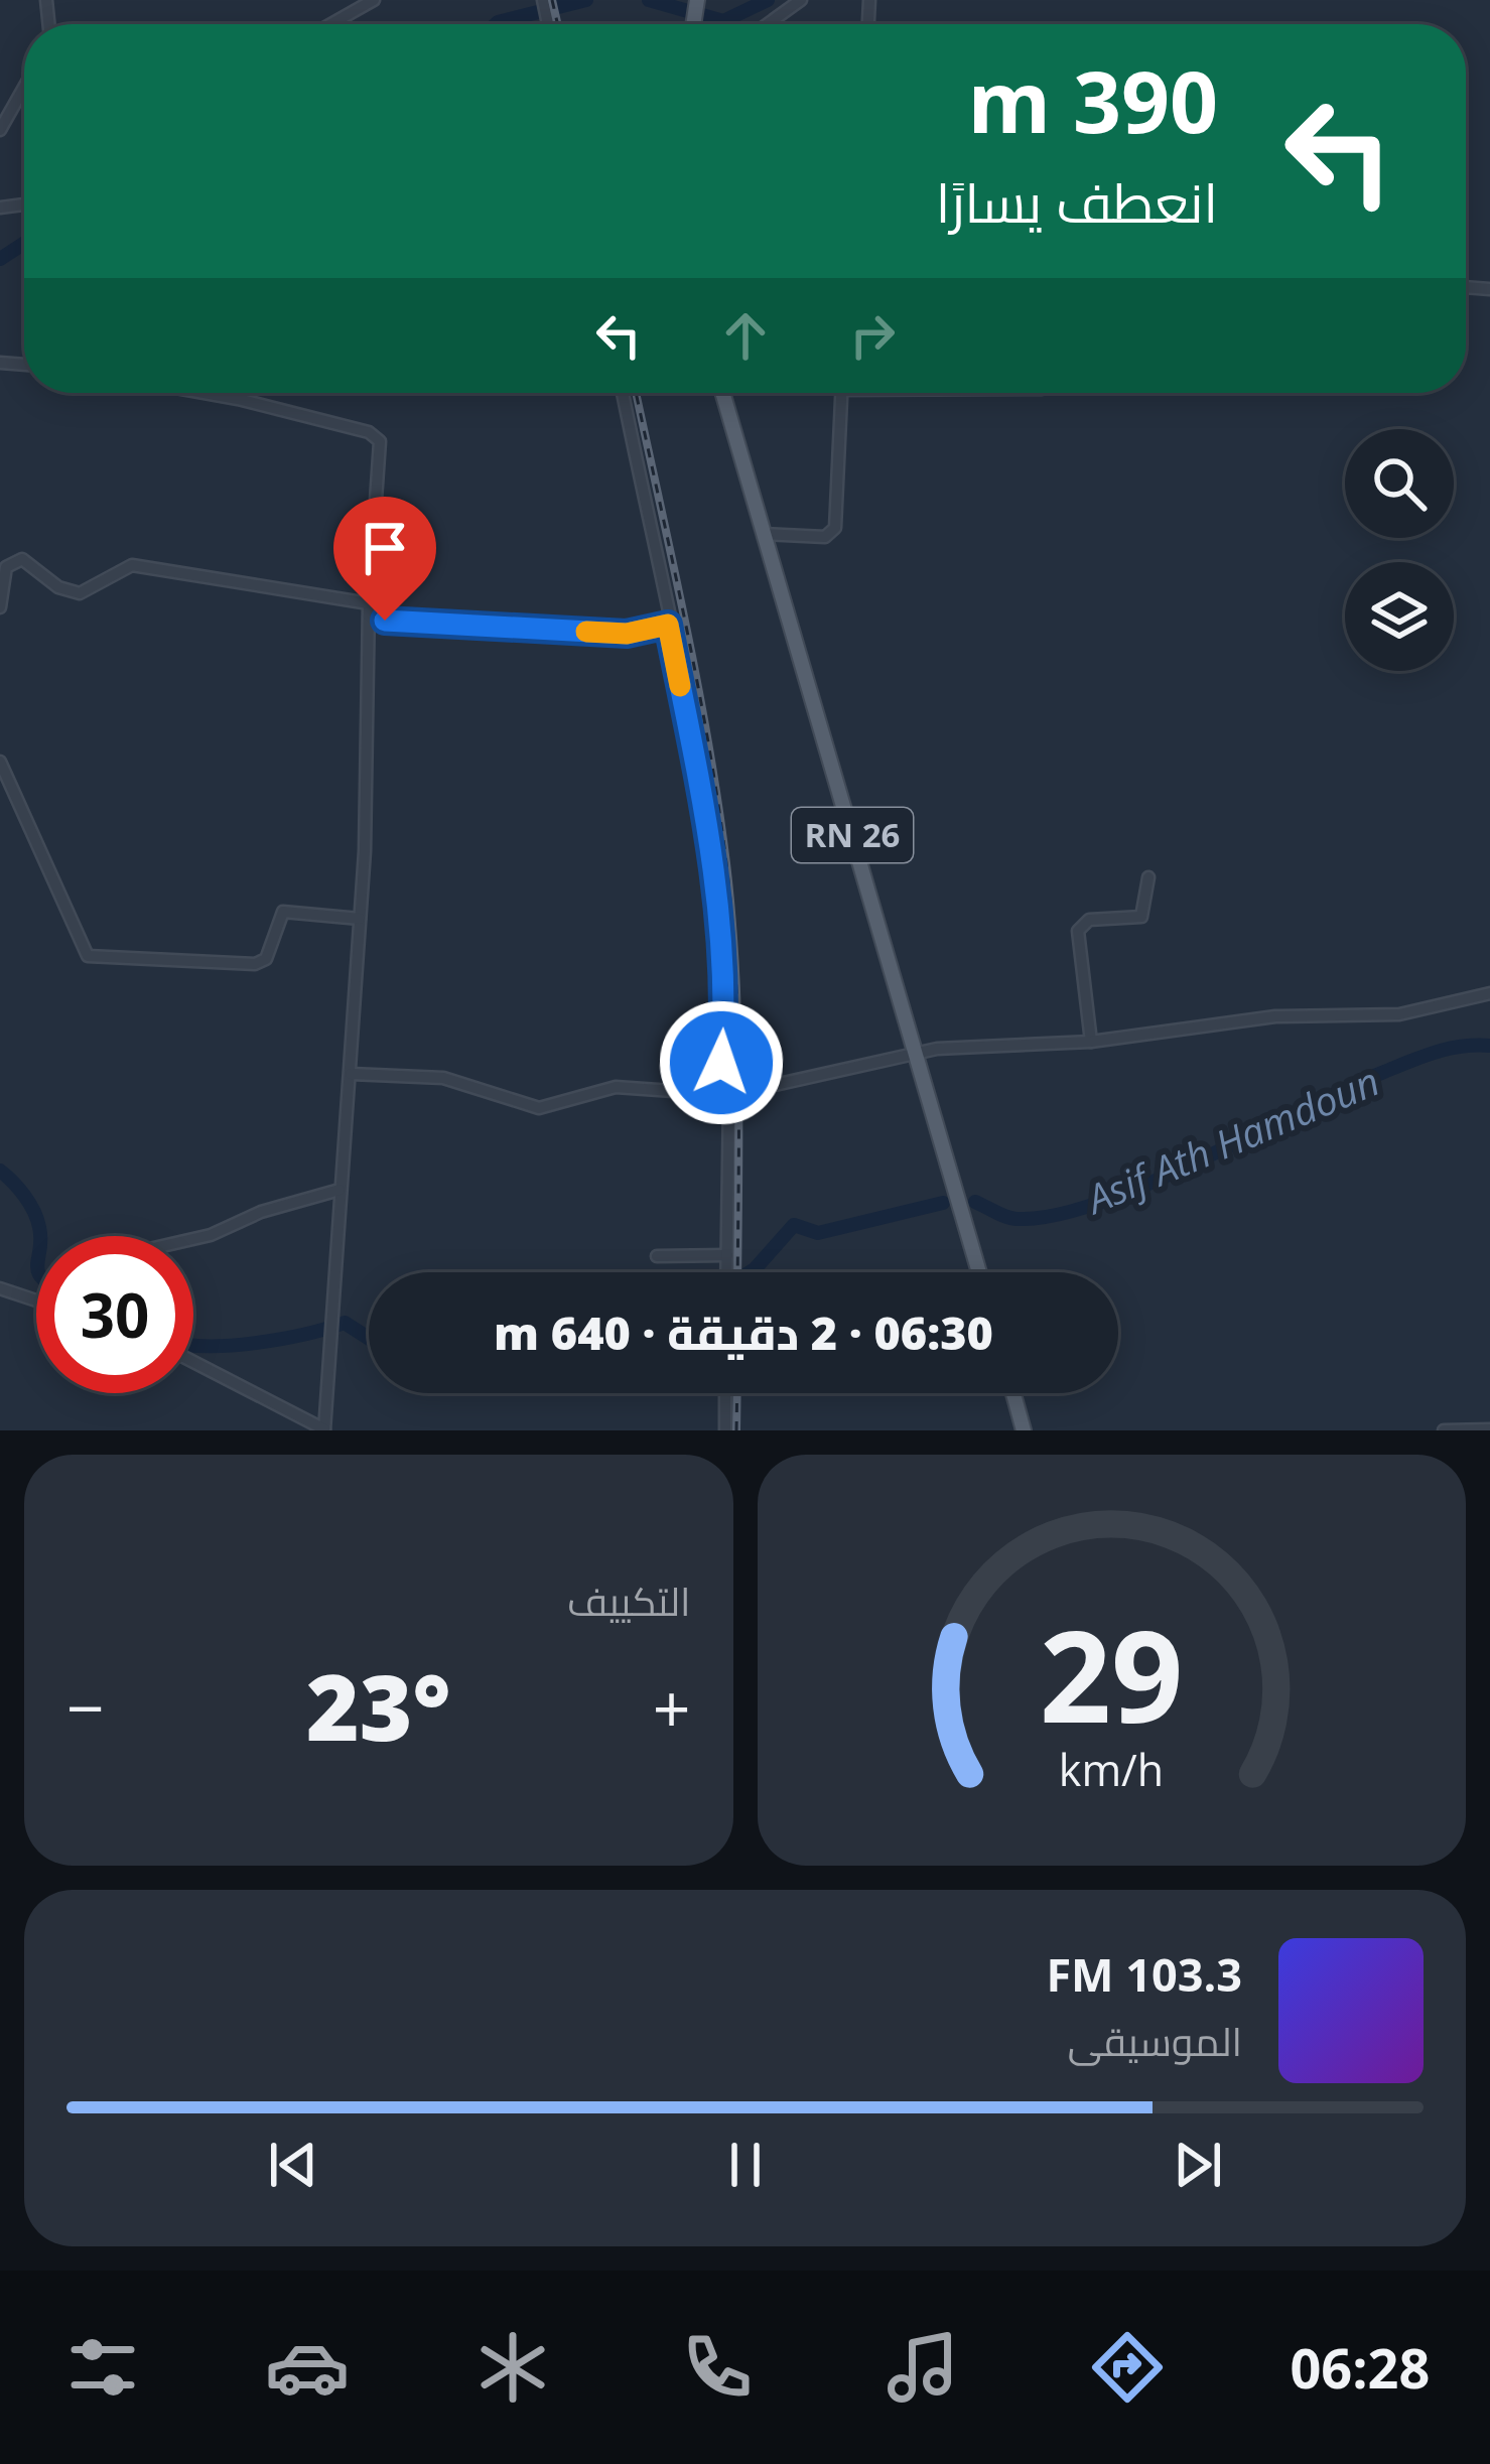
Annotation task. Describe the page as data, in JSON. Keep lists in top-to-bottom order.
{
  "streets": {
    "main road": ["RN 26"]
  },
  "water": ["Asif Ath Hamdoun"],
  "page": {
    "turn": ["390 m", "انعطف يسارًا"],
    "limit": "30",
    "trip": "06:30 · 2 دقيقة · 640 m",
    "tile": "التكييف",
    "heat": ["−", "23°", "+"],
    "song": ["103.3 FM", "الموسيقى"],
    "tabs": "06:28",
    "gauge": ["29", "km/h"]
  }
}
